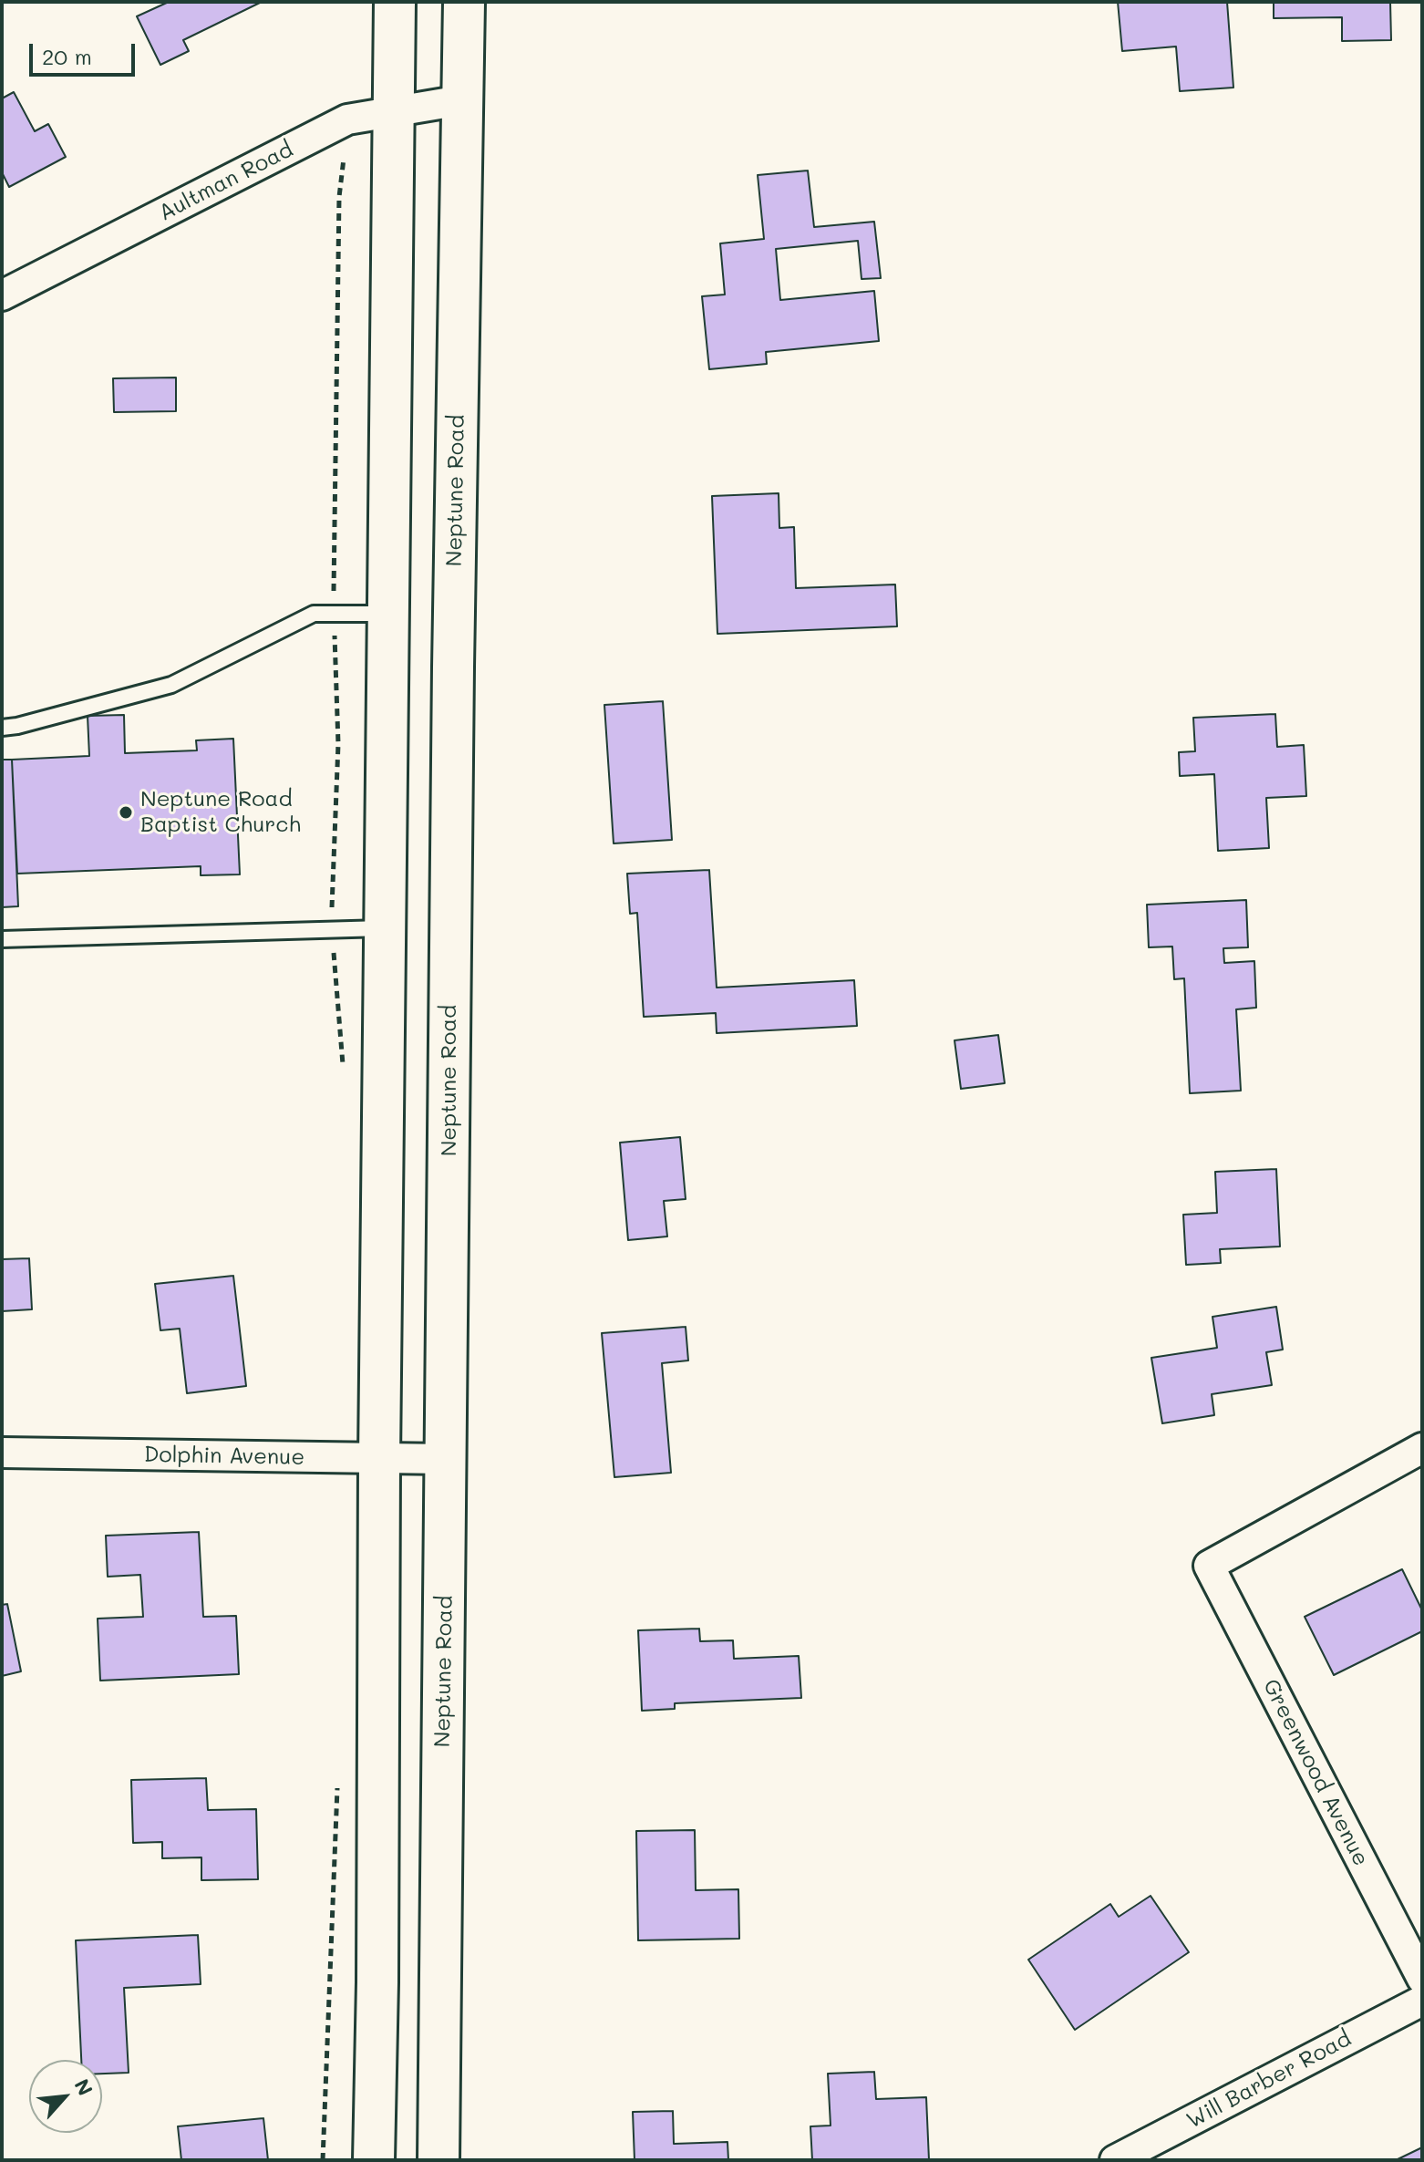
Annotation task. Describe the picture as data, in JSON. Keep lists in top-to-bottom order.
{
  "streets": {
    "main road": ["Neptune Road"],
    "street": [
      "Aultman Road",
      "Dolphin Avenue",
      "Greenwood Avenue",
      "Will Barber Road"
    ]
  },
  "crossings": [
    ["Aultman Road", "Neptune Road"],
    ["Neptune Road", "Dolphin Avenue"]
  ],
  "places": ["Neptune Road Baptist Church"],
  "scale_bar": "20 m",
  "north": "top right"
}
